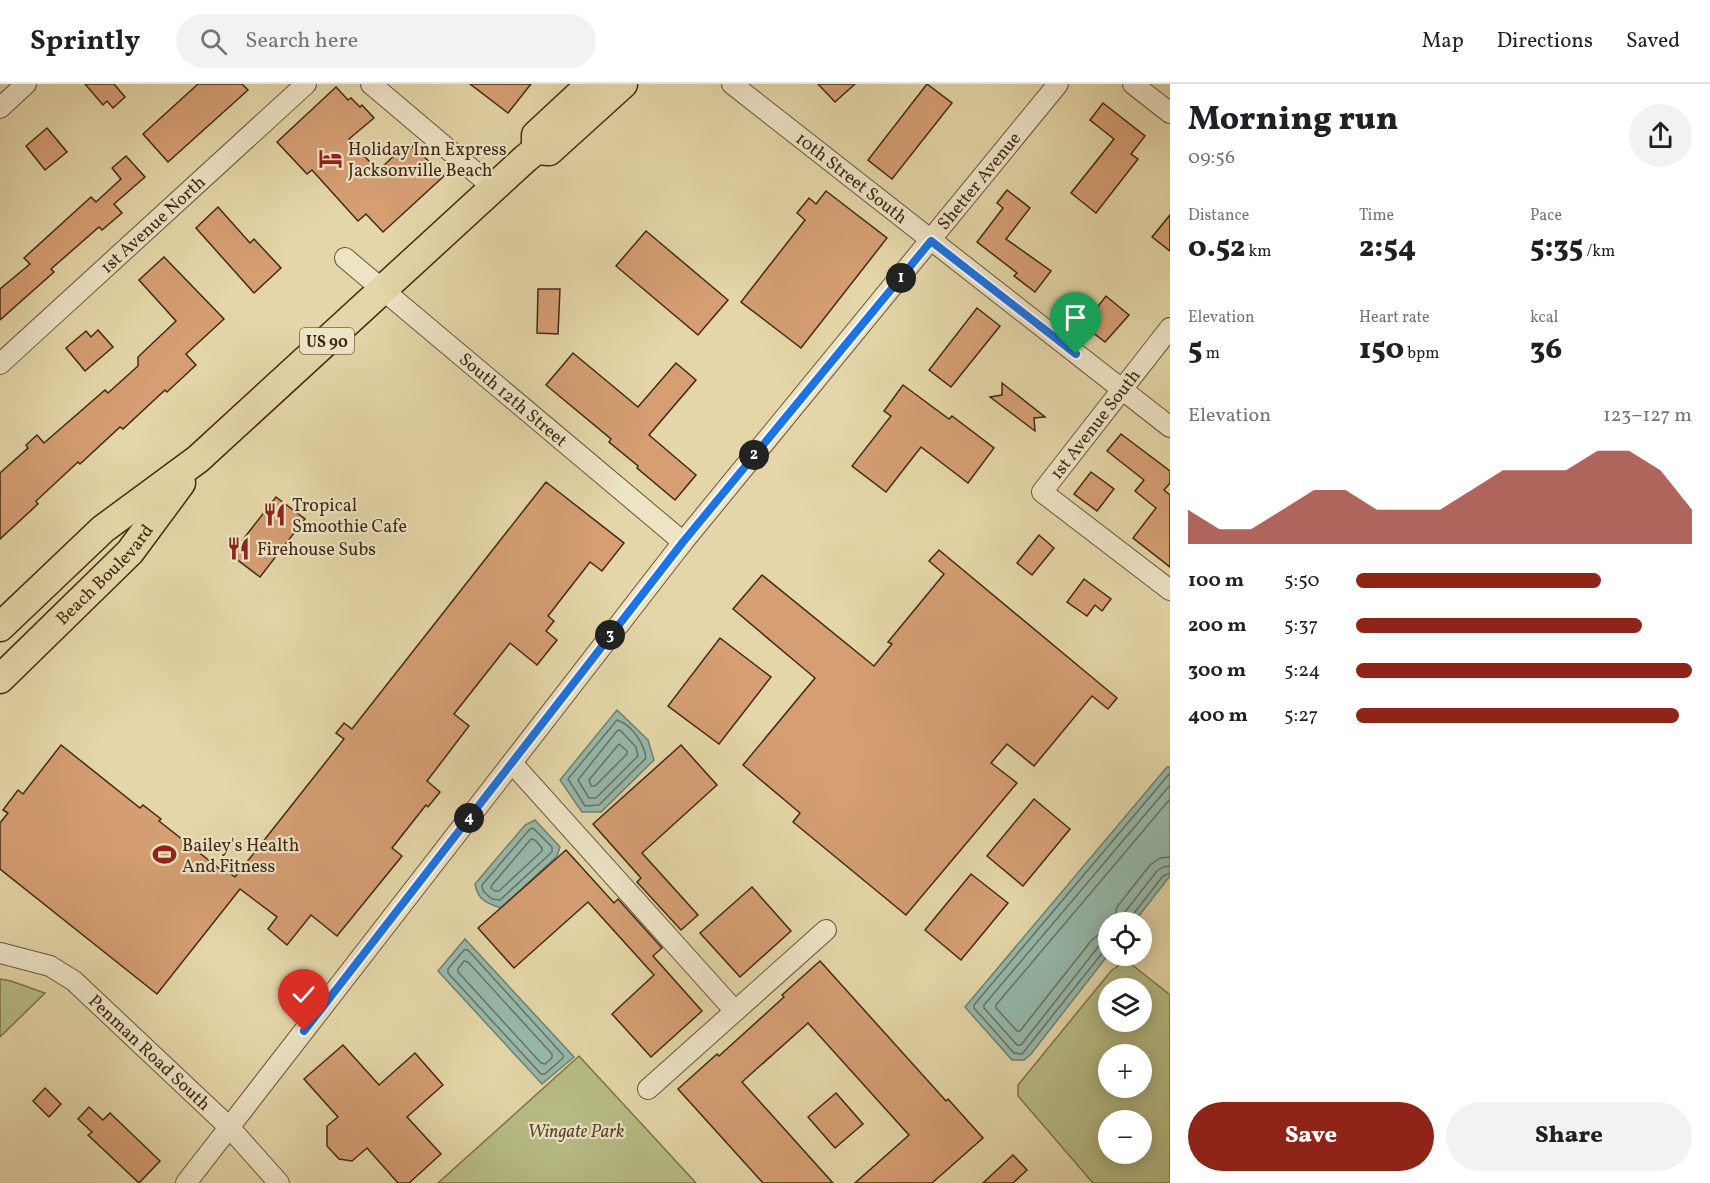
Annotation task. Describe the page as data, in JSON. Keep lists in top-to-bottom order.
{
  "streets": {
    "highway": ["US 90", "Beach Boulevard"],
    "street": [
      "10th Street South",
      "Shetter Avenue",
      "1st Avenue North",
      "South 12th Street",
      "1st Avenue South",
      "Penman Road South"
    ]
  },
  "crossings": [
    ["10th Street South", "Shetter Avenue"],
    ["10th Street South", "1st Avenue South"],
    ["Shetter Avenue", "South 12th Street"],
    ["Shetter Avenue", "Penman Road South"],
    ["US 90", "South 12th Street"],
    ["US 90", "Beach Boulevard"]
  ],
  "parks": ["Wingate Park"],
  "places": {
    "hotel": ["Holiday Inn Express Jacksonville Beach"],
    "restaurant": ["Tropical Smoothie Cafe", "Firehouse Subs"],
    "sports": ["Bailey's Health And Fitness"]
  },
  "page": {
    "header": "Sprintly",
    "search": "Search here",
    "nav": ["Map", "Directions", "Saved"],
    "heading": ["Morning run", "09:56"],
    "stats": [
      ["Distance", "0.52 km"],
      ["Time", "2:54"],
      ["Pace", "5:35 /km"],
      ["Elevation", "5 m"],
      ["Heart rate", "150 bpm"],
      ["kcal", "36"]
    ],
    "pins": [
      "1",
      "2",
      "3",
      "4"
    ],
    "chart": ["Elevation", "123–127 m"],
    "list": [
      {
        "name": "100 m",
        "note": "5:50"
      },
      {
        "name": "200 m",
        "note": "5:37"
      },
      {
        "name": "300 m",
        "note": "5:24"
      },
      {
        "name": "400 m",
        "note": "5:27"
      }
    ],
    "map_buttons": ["+", "−"],
    "buttons": ["Save", "Share"]
  }
}
